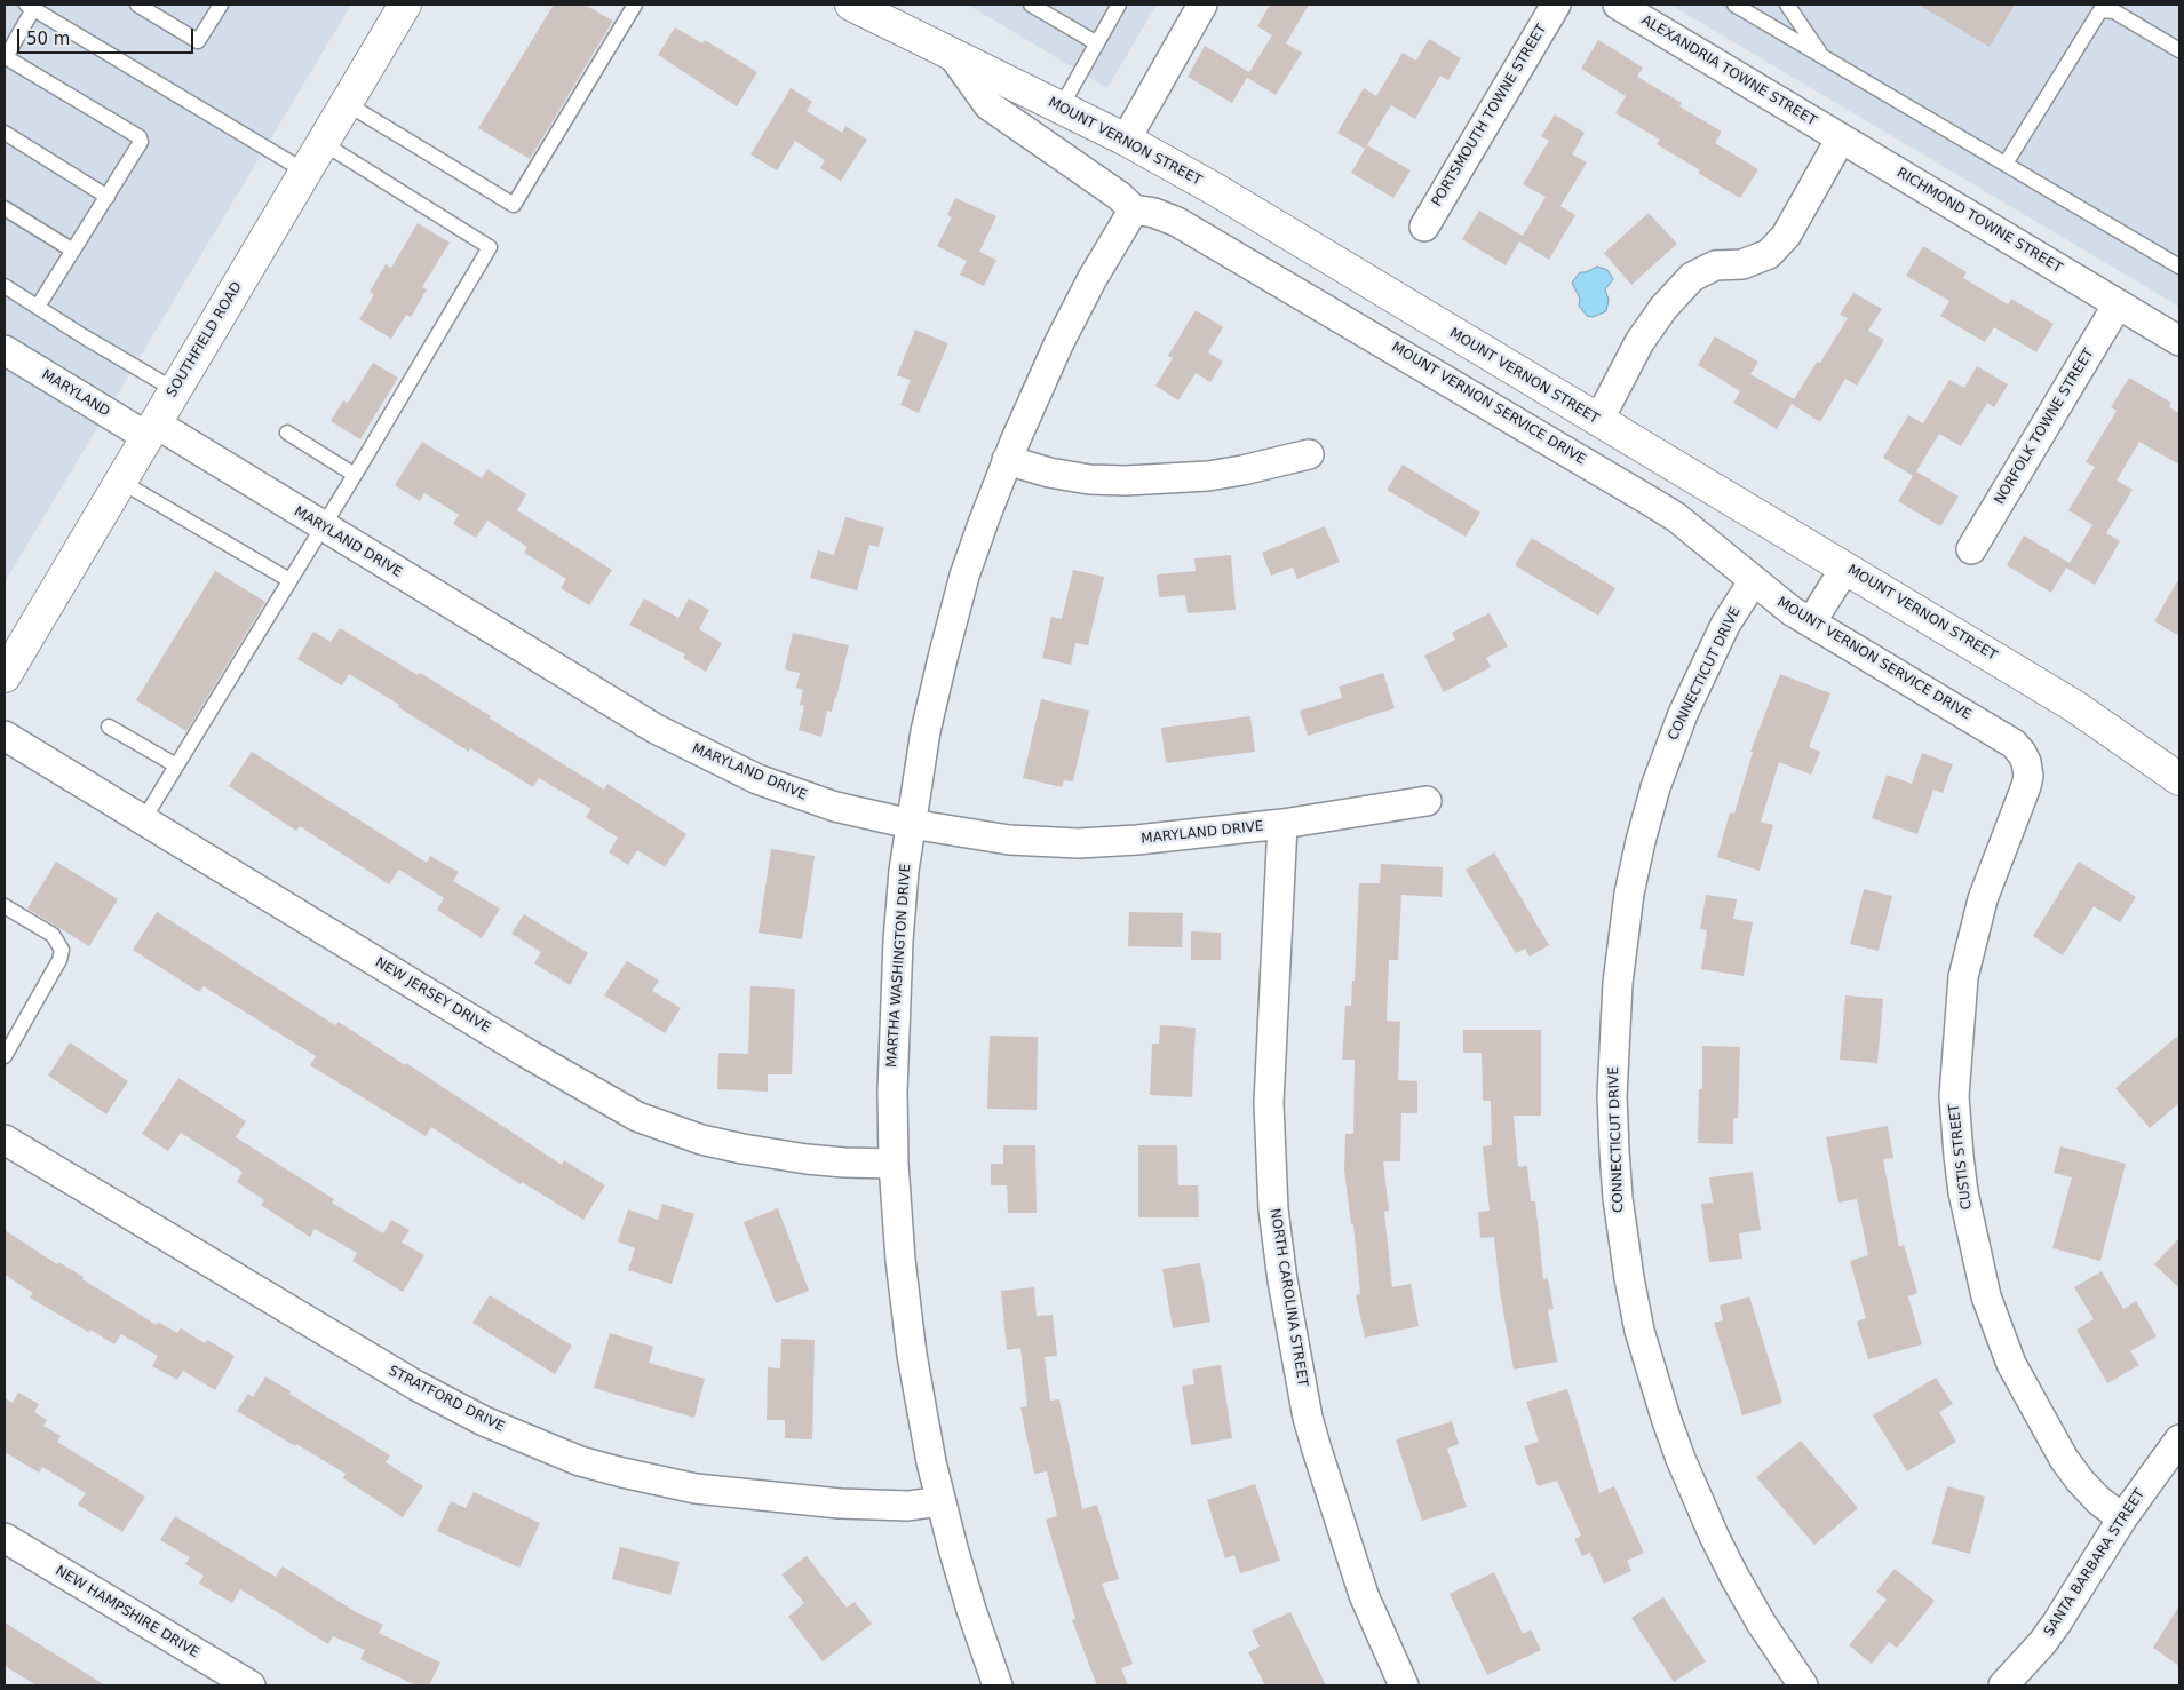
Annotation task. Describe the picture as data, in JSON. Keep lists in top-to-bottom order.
{
  "streets": {
    "street": [
      "ALEXANDRIA TOWNE STREET",
      "PORTSMOUTH TOWNE STREET",
      "MOUNT VERNON STREET",
      "RICHMOND TOWNE STREET",
      "SOUTHFIELD ROAD",
      "MARYLAND",
      "MOUNT VERNON SERVICE DRIVE",
      "NORFOLK TOWNE STREET",
      "MARYLAND DRIVE",
      "CONNECTICUT DRIVE",
      "MARTHA WASHINGTON DRIVE",
      "NEW JERSEY DRIVE",
      "CUSTIS STREET",
      "NORTH CAROLINA STREET",
      "STRATFORD DRIVE",
      "SANTA BARBARA STREET",
      "NEW HAMPSHIRE DRIVE"
    ]
  },
  "crossings": [
    ["ALEXANDRIA TOWNE STREET", "RICHMOND TOWNE STREET"],
    ["RICHMOND TOWNE STREET", "NORFOLK TOWNE STREET"],
    ["SOUTHFIELD ROAD", "MARYLAND"],
    ["SOUTHFIELD ROAD", "MARYLAND DRIVE"],
    ["MARYLAND", "MARYLAND DRIVE"],
    ["MOUNT VERNON SERVICE DRIVE", "CONNECTICUT DRIVE"],
    ["MOUNT VERNON SERVICE DRIVE", "MARTHA WASHINGTON DRIVE"],
    ["MOUNT VERNON SERVICE DRIVE", "CUSTIS STREET"],
    ["MARYLAND DRIVE", "MARTHA WASHINGTON DRIVE"],
    ["MARYLAND DRIVE", "NORTH CAROLINA STREET"],
    ["MARTHA WASHINGTON DRIVE", "NEW JERSEY DRIVE"],
    ["MARTHA WASHINGTON DRIVE", "STRATFORD DRIVE"],
    ["CUSTIS STREET", "SANTA BARBARA STREET"]
  ],
  "scale_bar": "50 m"
}
